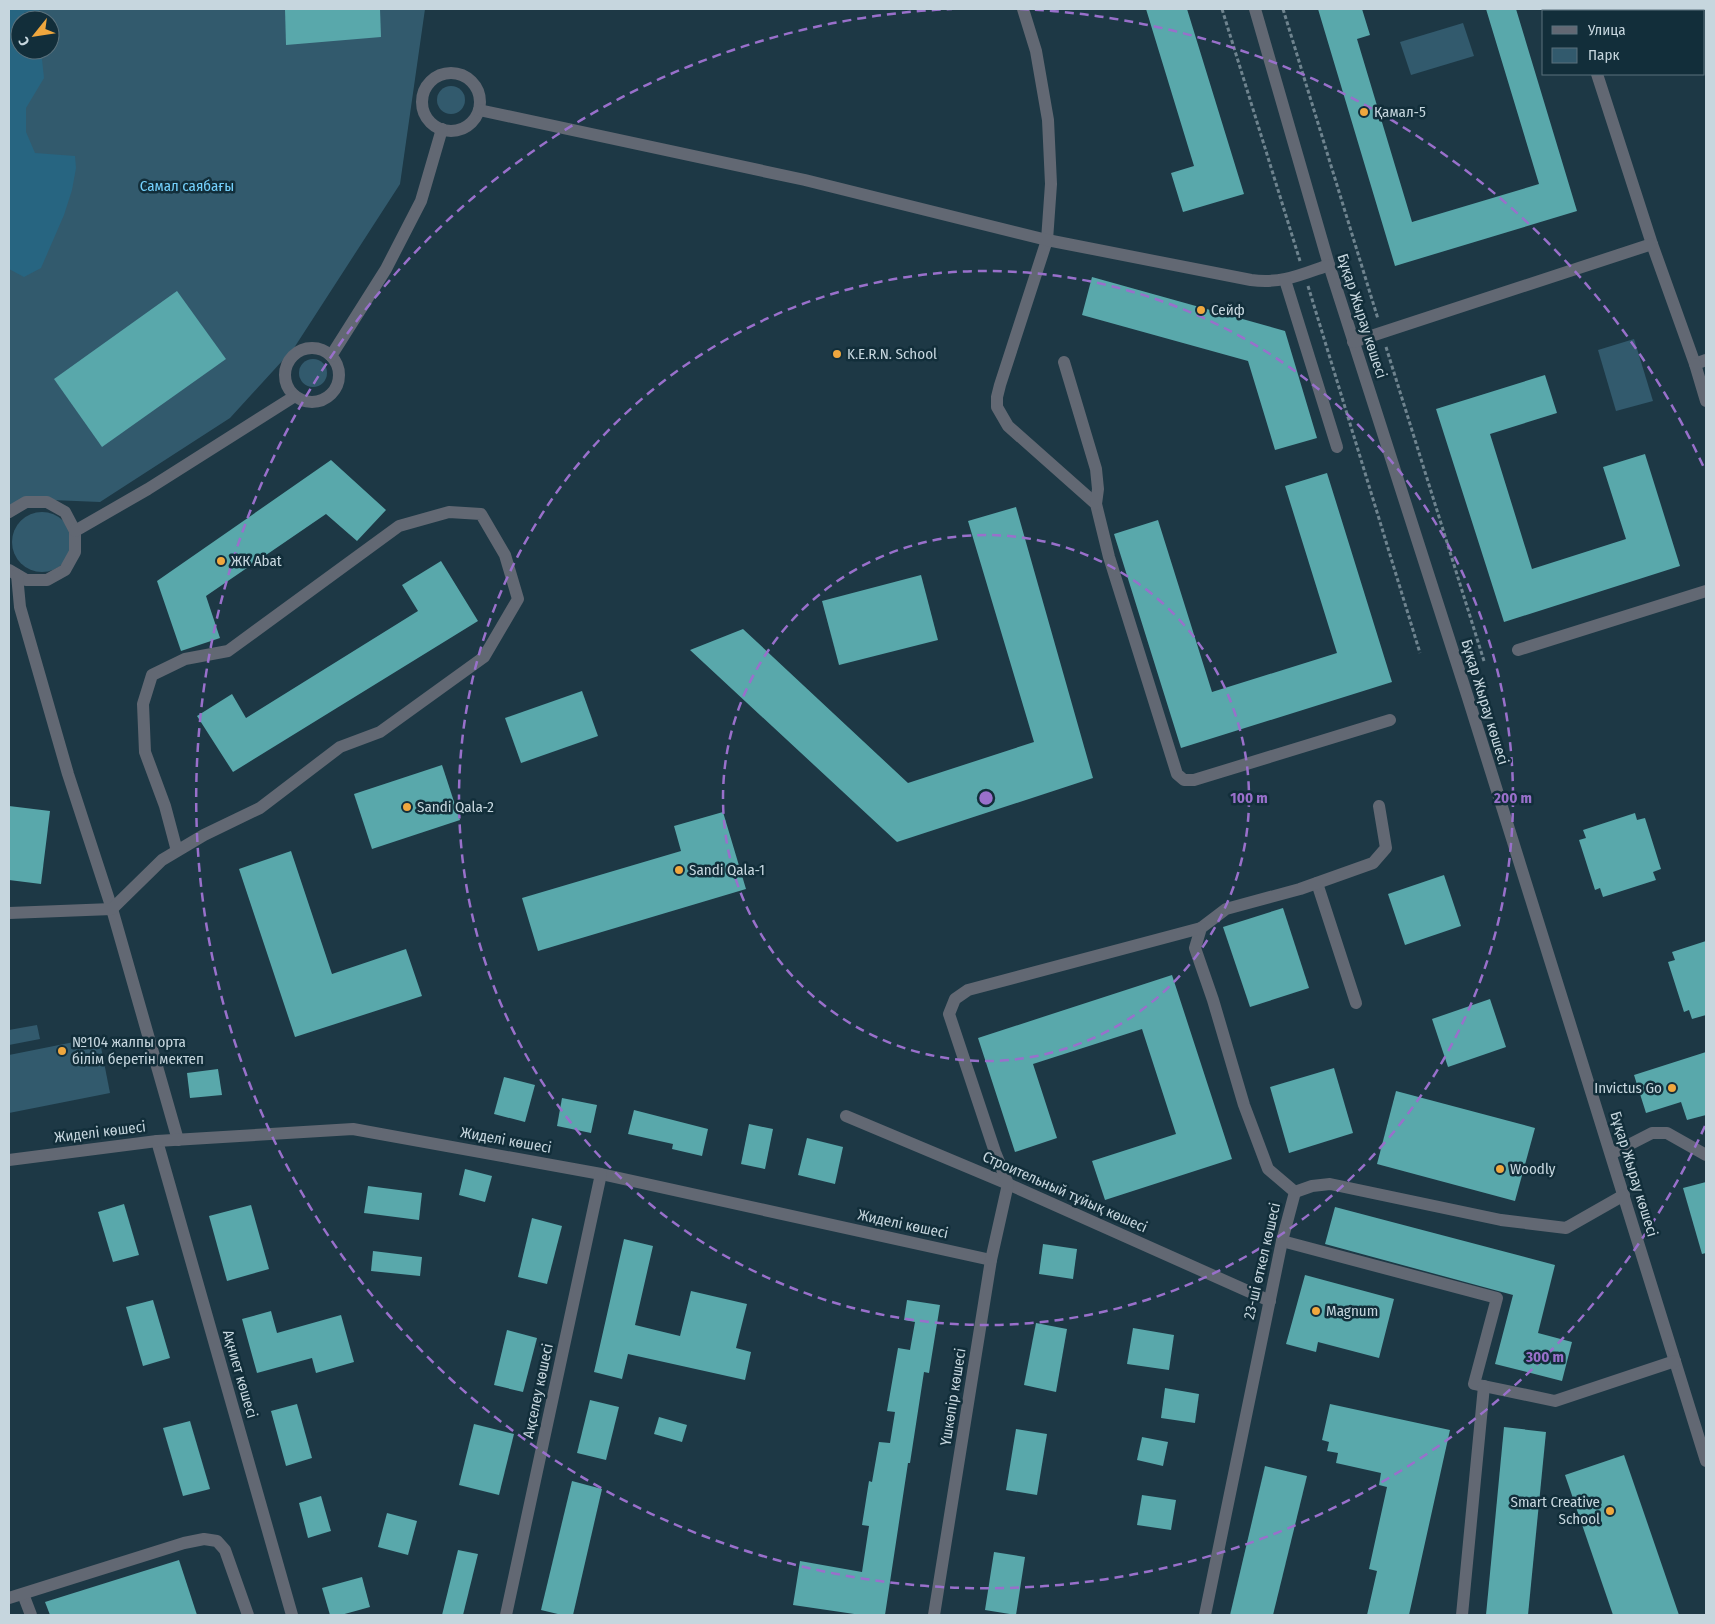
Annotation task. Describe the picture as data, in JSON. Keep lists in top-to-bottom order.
{
  "streets": {
    "street": [
      "Бұқар Жырау көшесі",
      "Жиделі көшесі",
      "Строительный тұйық көшесі",
      "23-ші өткел көшесі",
      "Ақниет көшесі",
      "Ақселеу көшесі",
      "Үшкөпір көшесі"
    ]
  },
  "crossings": [
    ["Бұқар Жырау көшесі", "23-ші өткел көшесі"],
    ["Жиделі көшесі", "Ақниет көшесі"],
    ["Жиделі көшесі", "Ақселеу көшесі"],
    ["Жиделі көшесі", "Үшкөпір көшесі"],
    ["Строительный тұйық көшесі", "23-ші өткел көшесі"],
    ["Строительный тұйық көшесі", "Үшкөпір көшесі"]
  ],
  "parks": ["Самал саябағы"],
  "places": [
    "Қамал-5",
    "Сейф",
    "K.E.R.N. School",
    "ЖК Abat",
    "Sandi Qala-2",
    "Sandi Qala-1",
    "№104 жалпы орта білім беретін мектеп",
    "Invictus Go",
    "Woodly",
    "Magnum",
    "Smart Creative School"
  ],
  "legend": ["Улица", "Парк"],
  "north": "bottom left",
  "rings": ["100 m", "200 m", "300 m"]
}
